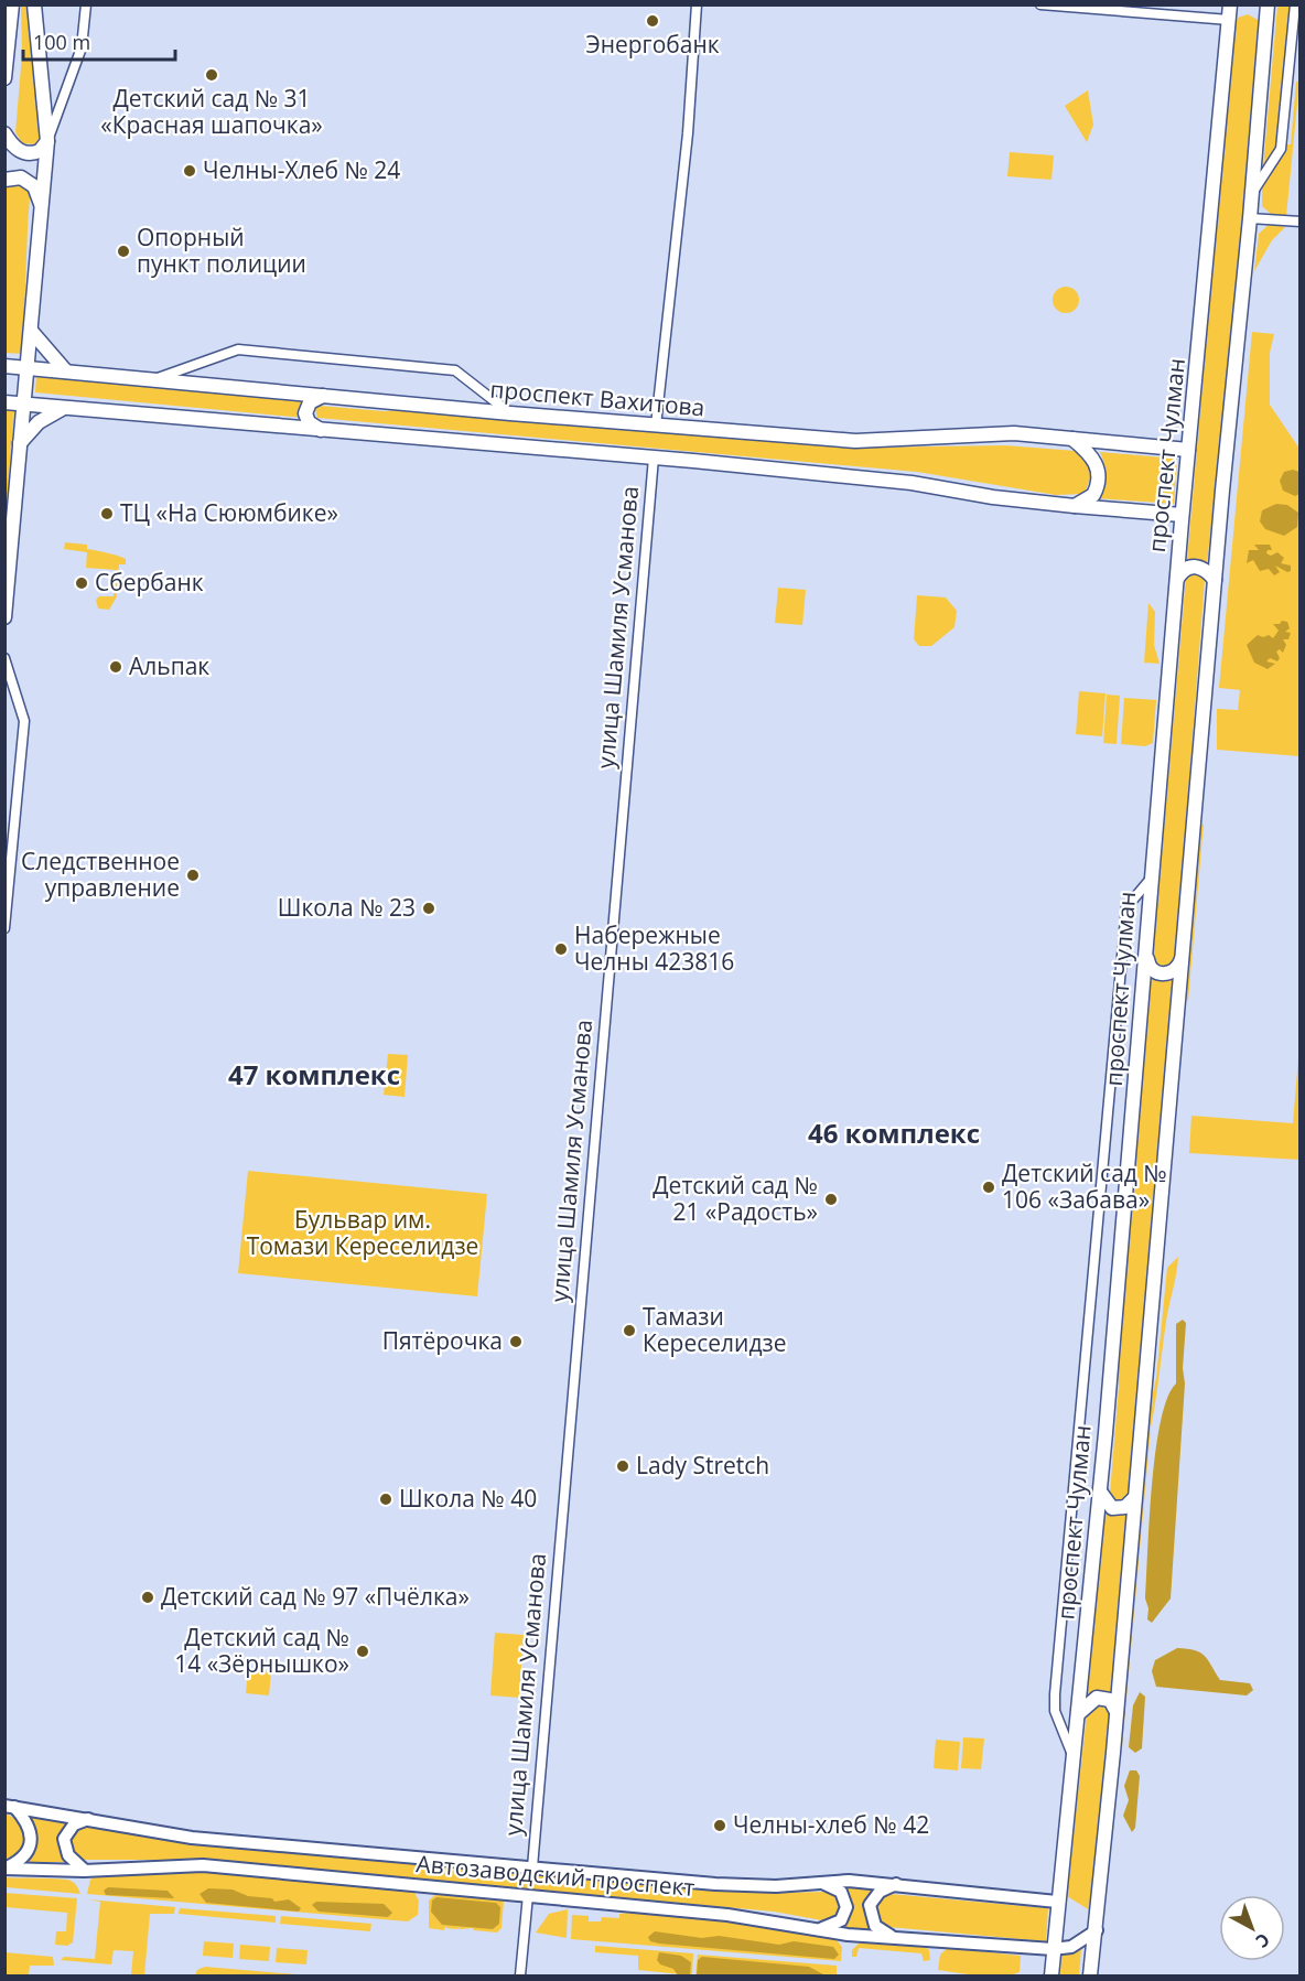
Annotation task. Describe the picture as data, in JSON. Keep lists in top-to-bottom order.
{
  "streets": {
    "main road": ["проспект Вахитова", "проспект Чулман"],
    "street": ["улица Шамиля Усманова", "Автозаводский проспект"]
  },
  "crossings": [
    ["проспект Вахитова", "проспект Чулман"],
    ["проспект Чулман", "Автозаводский проспект"],
    ["улица Шамиля Усманова", "Автозаводский проспект"]
  ],
  "districts": ["47 комплекс", "46 комплекс"],
  "parks": ["Бульвар им. Томази Кереселидзе"],
  "places": [
    "Энергобанк",
    "Детский сад № 31 «Красная шапочка»",
    "Челны-Хлеб № 24",
    "Опорный пункт полиции",
    "ТЦ «На Сююмбике»",
    "Сбербанк",
    "Альпак",
    "Следственное управление",
    "Школа № 23",
    "Набережные Челны 423816",
    "Детский сад № 106 «Забава»",
    "Детский сад № 21 «Радость»",
    "Тамази Кереселидзе",
    "Пятёрочка",
    "Lady Stretch",
    "Школа № 40",
    "Детский сад № 97 «Пчёлка»",
    "Детский сад № 14 «Зёрнышко»",
    "Челны-хлеб № 42"
  ],
  "scale_bar": "100 m",
  "north": "bottom right"
}
